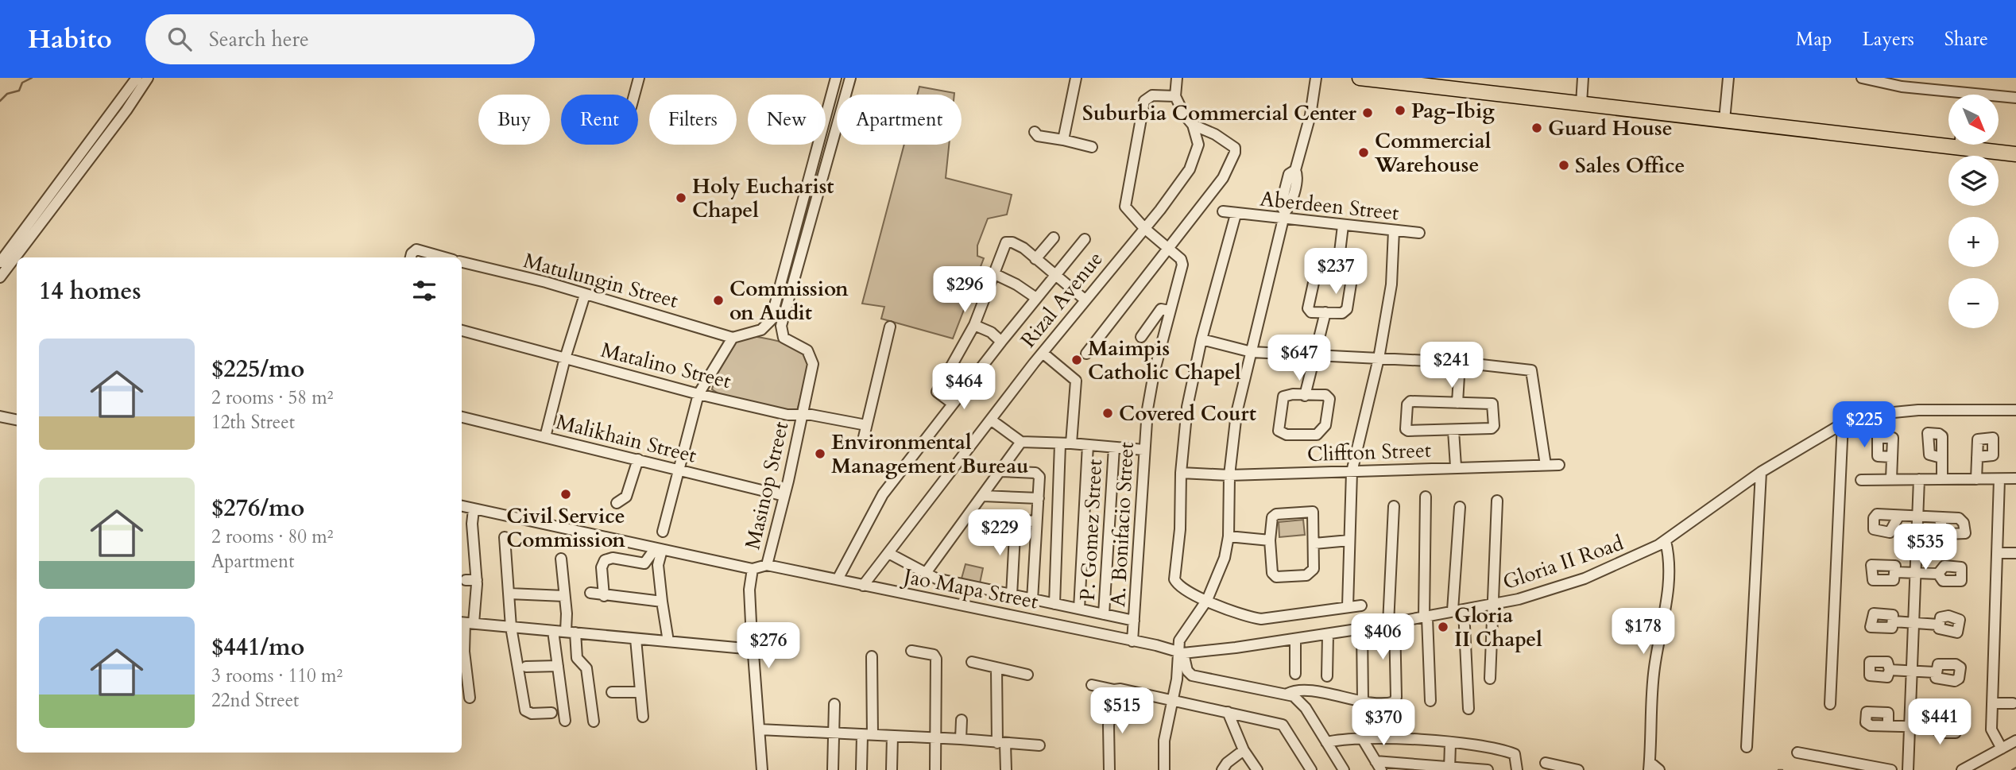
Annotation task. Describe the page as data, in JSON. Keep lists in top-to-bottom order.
{
  "streets": {
    "street": [
      "Aberdeen Street",
      "Matulungin Street",
      "Rizal Avenue",
      "Matalino Street",
      "Malikhain Street",
      "Cliffton Street",
      "Masinop Street",
      "A. Bonifacio Street",
      "P. Gomez Street",
      "Gloria II Road",
      "Jao Mapa Street"
    ]
  },
  "crossings": [
    ["Rizal Avenue", "A. Bonifacio Street"],
    ["Rizal Avenue", "Jao Mapa Street"],
    ["Matalino Street", "Masinop Street"],
    ["Malikhain Street", "Masinop Street"],
    ["Masinop Street", "Jao Mapa Street"],
    ["A. Bonifacio Street", "Jao Mapa Street"],
    ["Gloria II Road", "Jao Mapa Street"]
  ],
  "places": [
    "Pag-Ibig",
    "Suburbia Commercial Center",
    "Guard House",
    "Commercial Warehouse",
    "Sales Office",
    "Holy Eucharist Chapel",
    "Commission on Audit",
    "Maimpis Catholic Chapel",
    "Covered Court",
    "Environmental Management Bureau",
    "Civil Service Commission",
    "Gloria II Chapel"
  ],
  "north": "bottom right",
  "page": {
    "header": "Habito",
    "search": "Search here",
    "nav": ["Map", "Layers", "Share"],
    "map_buttons": ["+", "−"],
    "chip": [
      "Buy",
      "Rent",
      "Filters",
      "New",
      "Apartment"
    ],
    "price": [
      "$237",
      "$296",
      "$647",
      "$241",
      "$464",
      "$225",
      "$229",
      "$535",
      "$178",
      "$406",
      "$276",
      "$515",
      "$441",
      "$370"
    ],
    "heading": "14 homes",
    "list": [
      {
        "name": "$225/mo",
        "note": "2 rooms · 58 m² · 12th Street"
      },
      {
        "name": "$276/mo",
        "note": "2 rooms · 80 m² · Apartment"
      },
      {
        "name": "$441/mo",
        "note": "3 rooms · 110 m² · 22nd Street"
      }
    ]
  }
}
